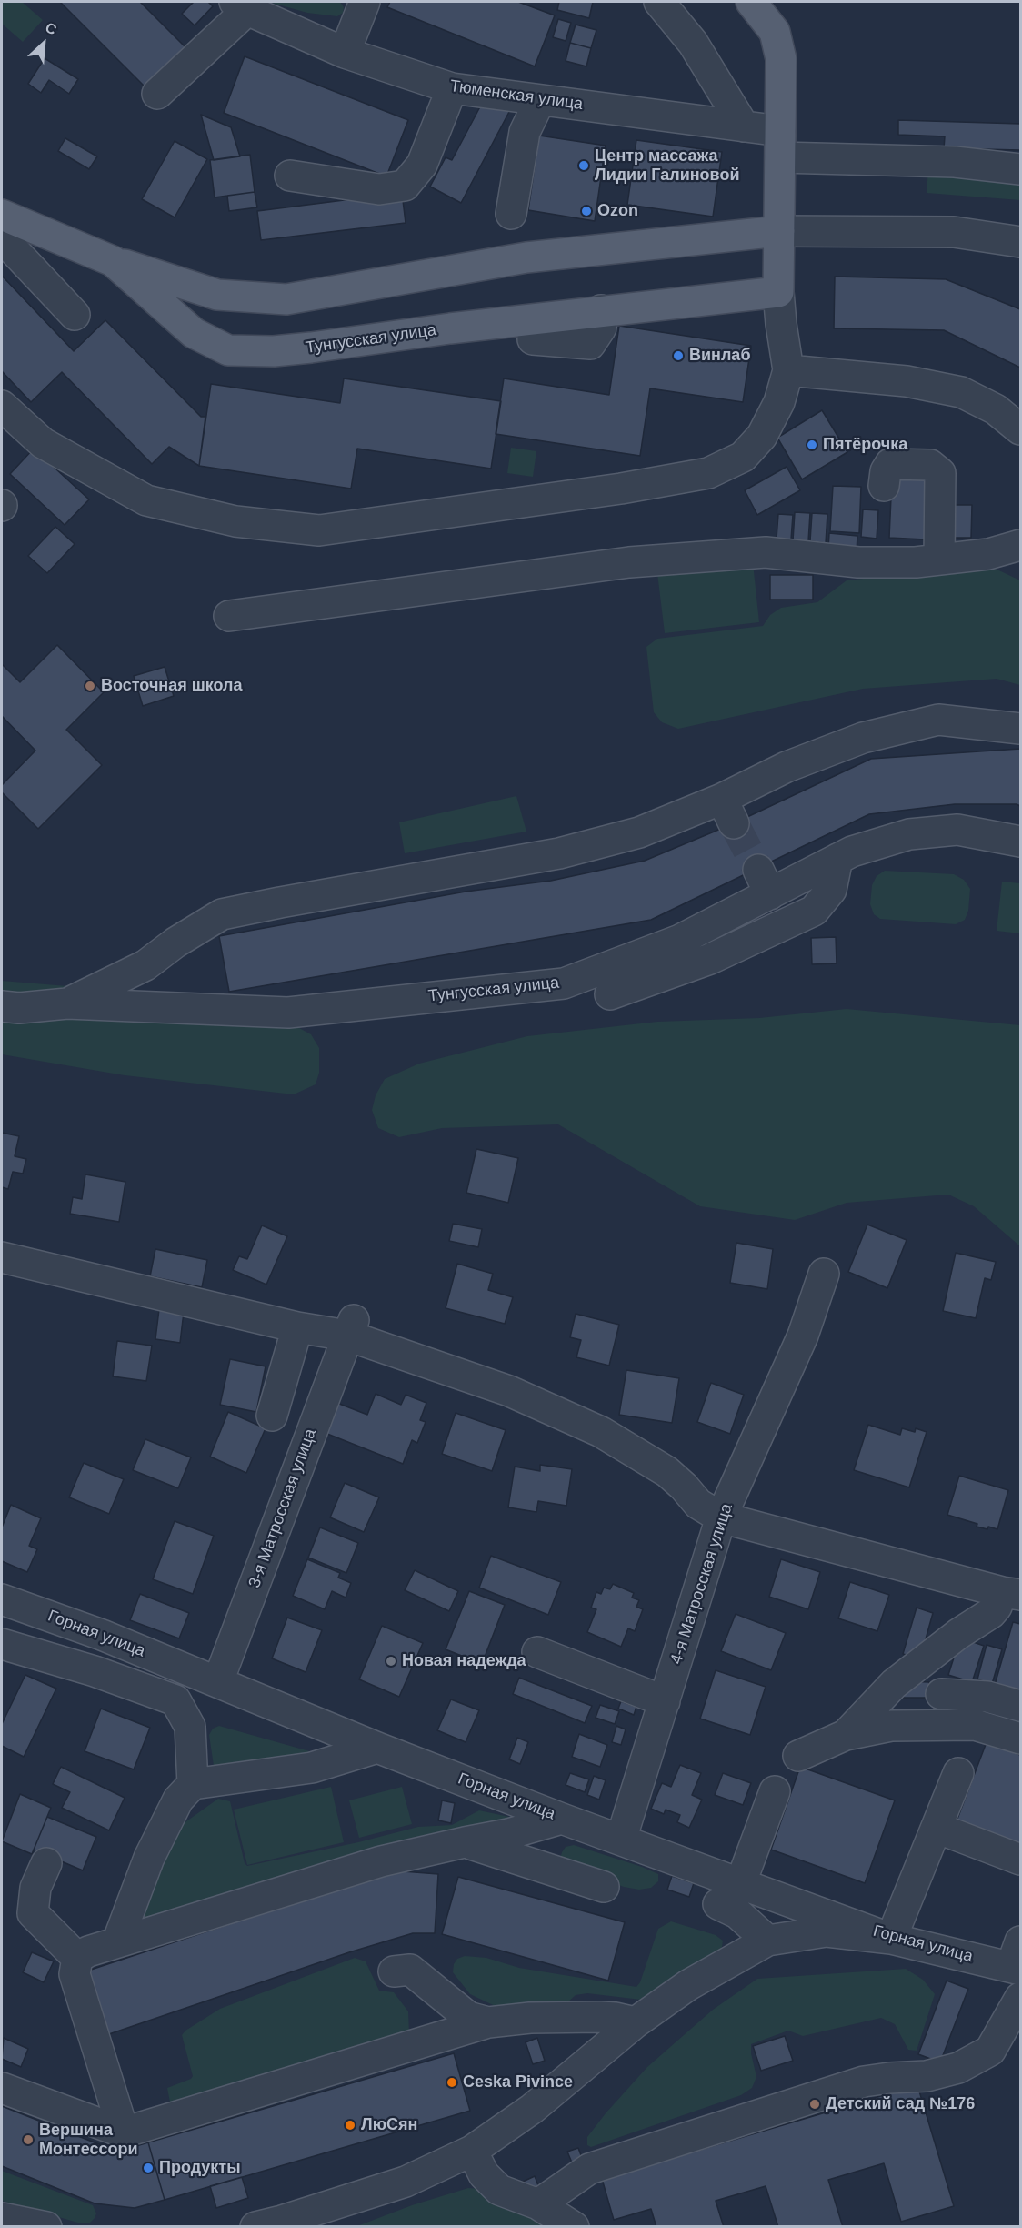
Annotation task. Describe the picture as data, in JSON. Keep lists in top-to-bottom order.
{
  "streets": {
    "main road": ["Тунгусская улица"],
    "street": [
      "Тюменская улица",
      "3-я Матросская улица",
      "4-я Матросская улица",
      "Горная улица"
    ]
  },
  "crossings": [
    ["3-я Матросская улица", "Горная улица"],
    ["4-я Матросская улица", "Горная улица"]
  ],
  "places": [
    "Центр массажа Лидии Галиновой",
    "Ozon",
    "Винлаб",
    "Пятёрочка",
    "Восточная школа",
    "Новая надежда",
    "Ceska Pivince",
    "Детский сад №176",
    "ЛюСян",
    "Вершина Монтессори",
    "Продукты"
  ],
  "north": "top right"
}
